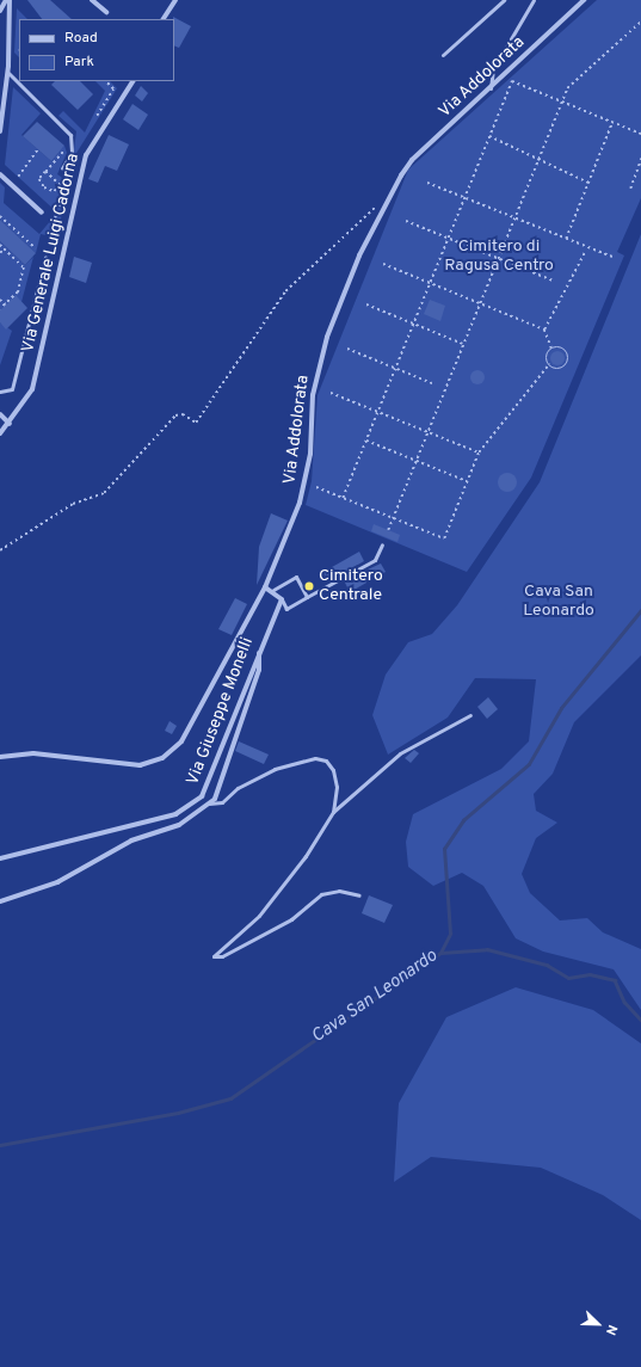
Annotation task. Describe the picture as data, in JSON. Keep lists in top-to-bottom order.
{
  "streets": {
    "street": ["Via Addolorata", "Via Generale Luigi Cadorna", "Via Giuseppe Monelli"]
  },
  "water": ["Cava San Leonardo"],
  "parks": ["Cimitero di Ragusa Centro", "Cava San Leonardo"],
  "places": ["Cimitero Centrale"],
  "legend": ["Road", "Park"],
  "north": "bottom right"
}
